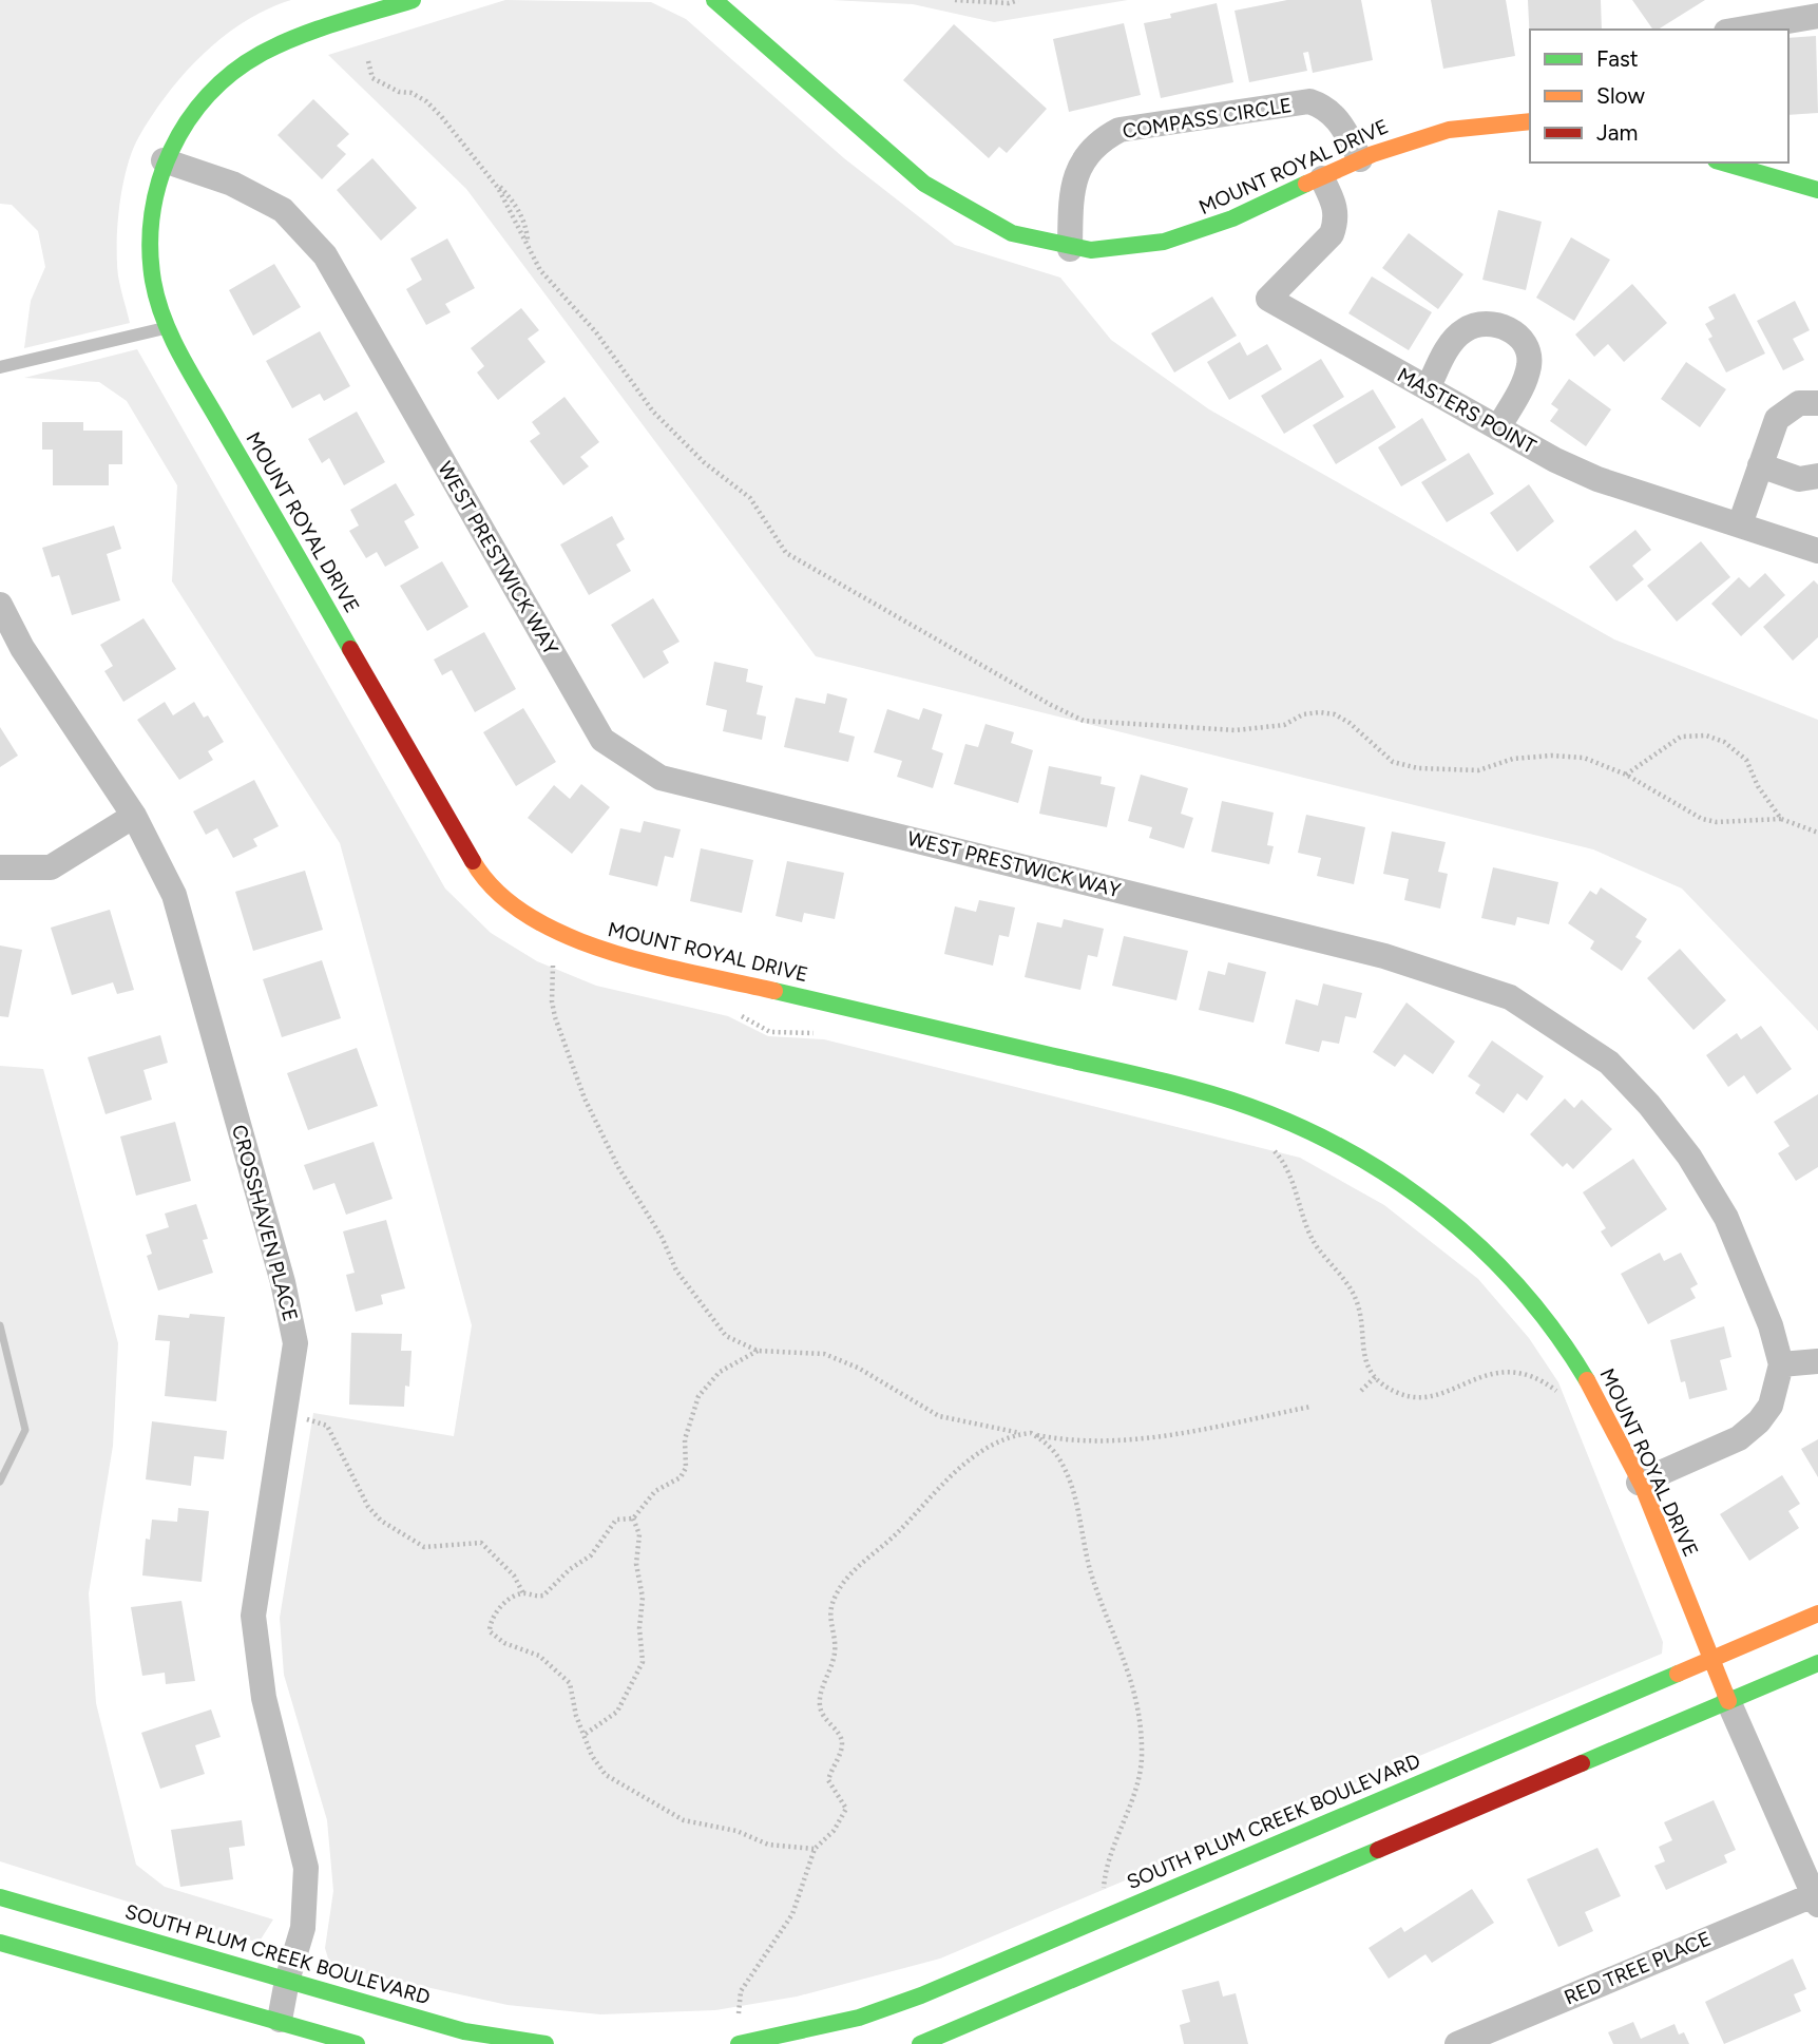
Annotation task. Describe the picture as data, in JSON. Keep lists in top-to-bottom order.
{
  "streets": {
    "street": [
      "COMPASS CIRCLE",
      "MOUNT ROYAL DRIVE",
      "MASTERS POINT",
      "WEST PRESTWICK WAY",
      "CROSSHAVEN PLACE",
      "SOUTH PLUM CREEK BOULEVARD",
      "RED TREE PLACE"
    ]
  },
  "crossings": [
    ["COMPASS CIRCLE", "MOUNT ROYAL DRIVE"],
    ["MOUNT ROYAL DRIVE", "MASTERS POINT"],
    ["MOUNT ROYAL DRIVE", "WEST PRESTWICK WAY"],
    ["MOUNT ROYAL DRIVE", "SOUTH PLUM CREEK BOULEVARD"],
    ["CROSSHAVEN PLACE", "SOUTH PLUM CREEK BOULEVARD"]
  ],
  "legend": ["Fast", "Slow", "Jam"]
}
